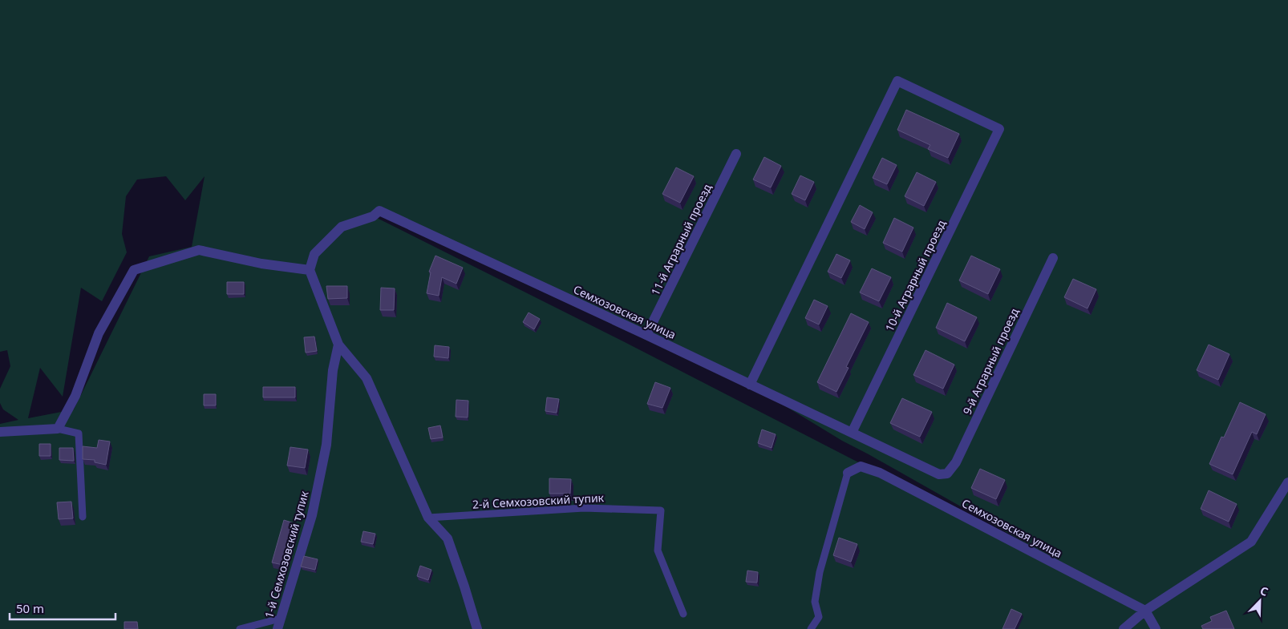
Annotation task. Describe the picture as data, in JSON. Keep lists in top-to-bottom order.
{
  "streets": {
    "street": [
      "11-й Аграрный проезд",
      "10-й Аграрный проезд",
      "Семхозовская улица",
      "9-й Аграрный проезд",
      "1-й Семхозовский тупик"
    ],
    "lane": ["2-й Семхозовский тупик"]
  },
  "crossings": [
    ["11-й Аграрный проезд", "Семхозовская улица"],
    ["10-й Аграрный проезд", "Семхозовская улица"],
    ["Семхозовская улица", "9-й Аграрный проезд"]
  ],
  "scale_bar": "50 m",
  "north": "top right"
}
